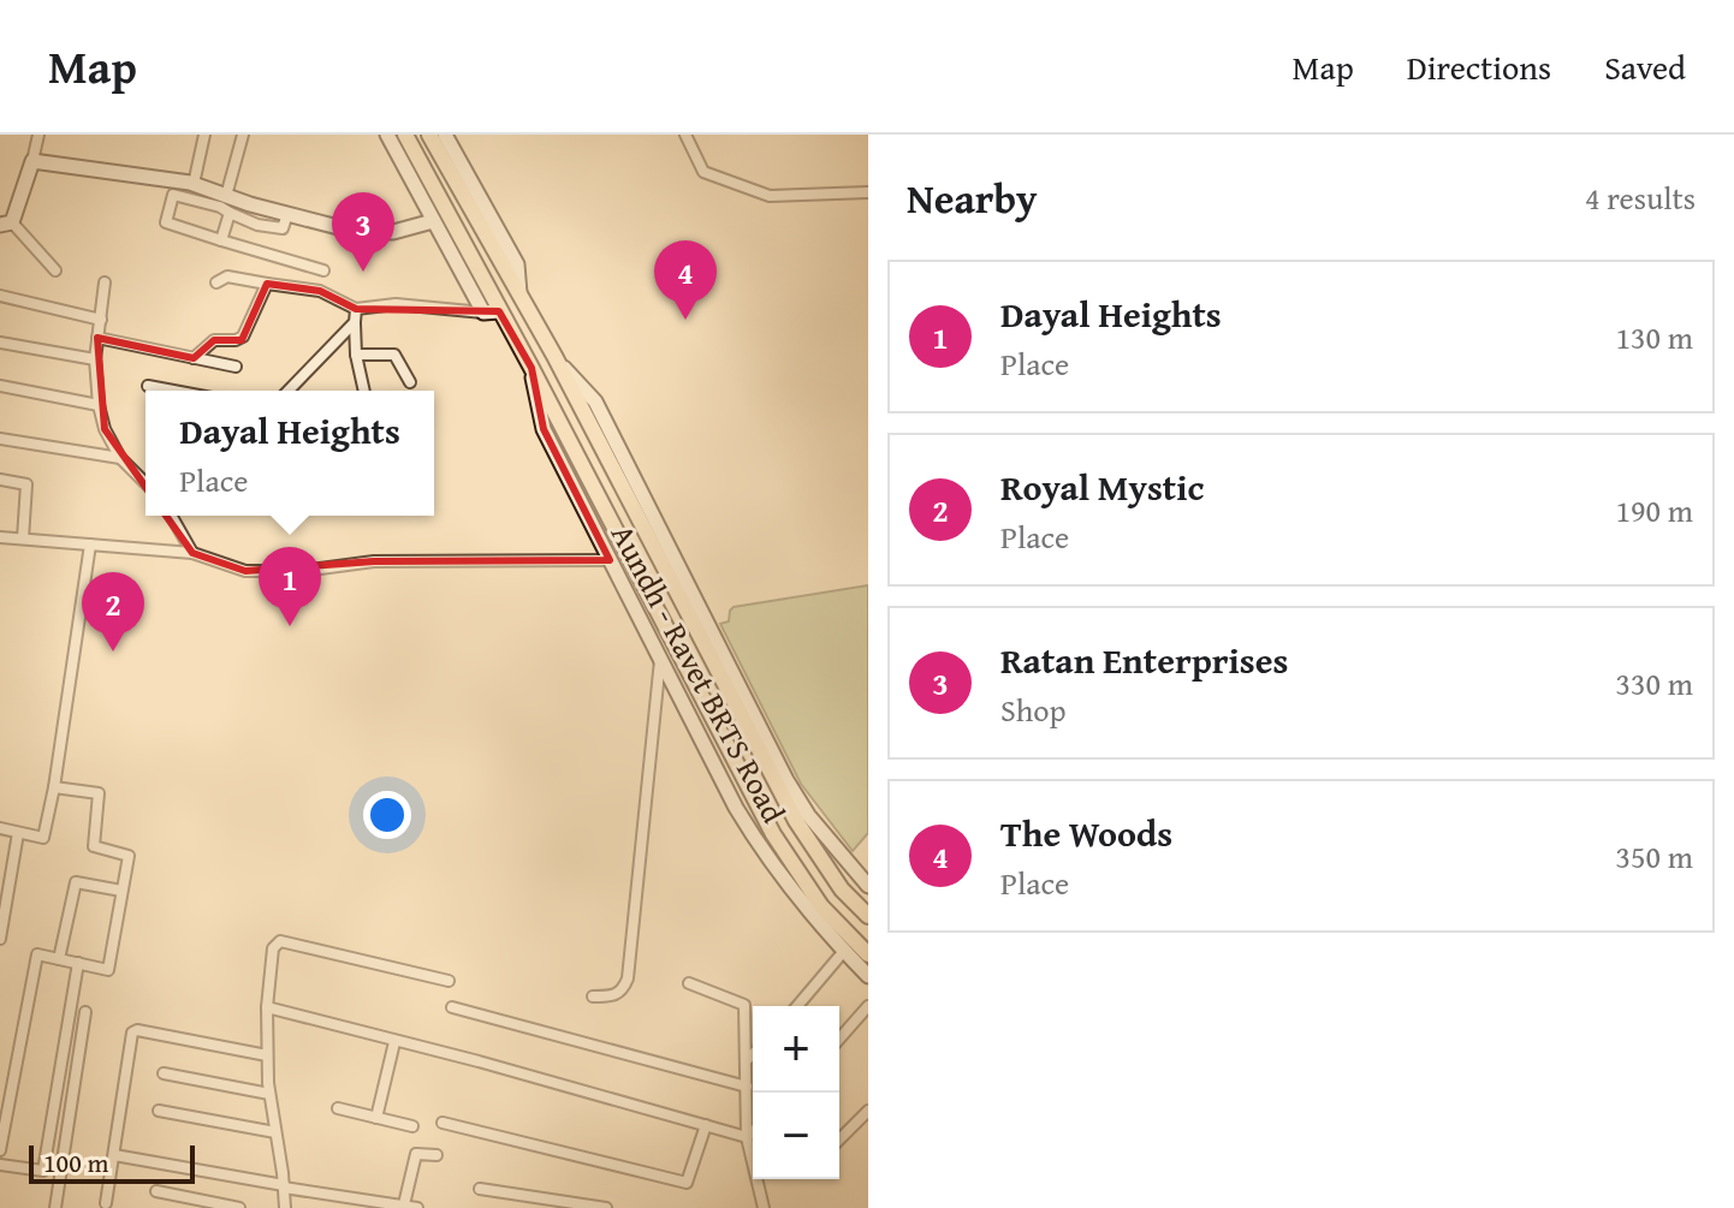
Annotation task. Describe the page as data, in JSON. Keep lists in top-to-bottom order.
{
  "streets": {
    "street": ["Aundh - Ravet BRTS Road"]
  },
  "scale_bar": "100 m",
  "page": {
    "header": "Map",
    "nav": ["Map", "Directions", "Saved"],
    "heading": ["Nearby", "4 results"],
    "pins": [
      "3",
      "4",
      "1",
      "2"
    ],
    "list": [
      {
        "mark": "1",
        "name": "Dayal Heights",
        "note": "Place",
        "value": "130 m"
      },
      {
        "mark": "2",
        "name": "Royal Mystic",
        "note": "Place",
        "value": "190 m"
      },
      {
        "mark": "3",
        "name": "Ratan Enterprises",
        "note": "Shop",
        "value": "330 m"
      },
      {
        "mark": "4",
        "name": "The Woods",
        "note": "Place",
        "value": "350 m"
      }
    ],
    "popup": ["Dayal Heights", "Place"],
    "map_buttons": ["+", "−"],
    "scale": "100 m"
  }
}
